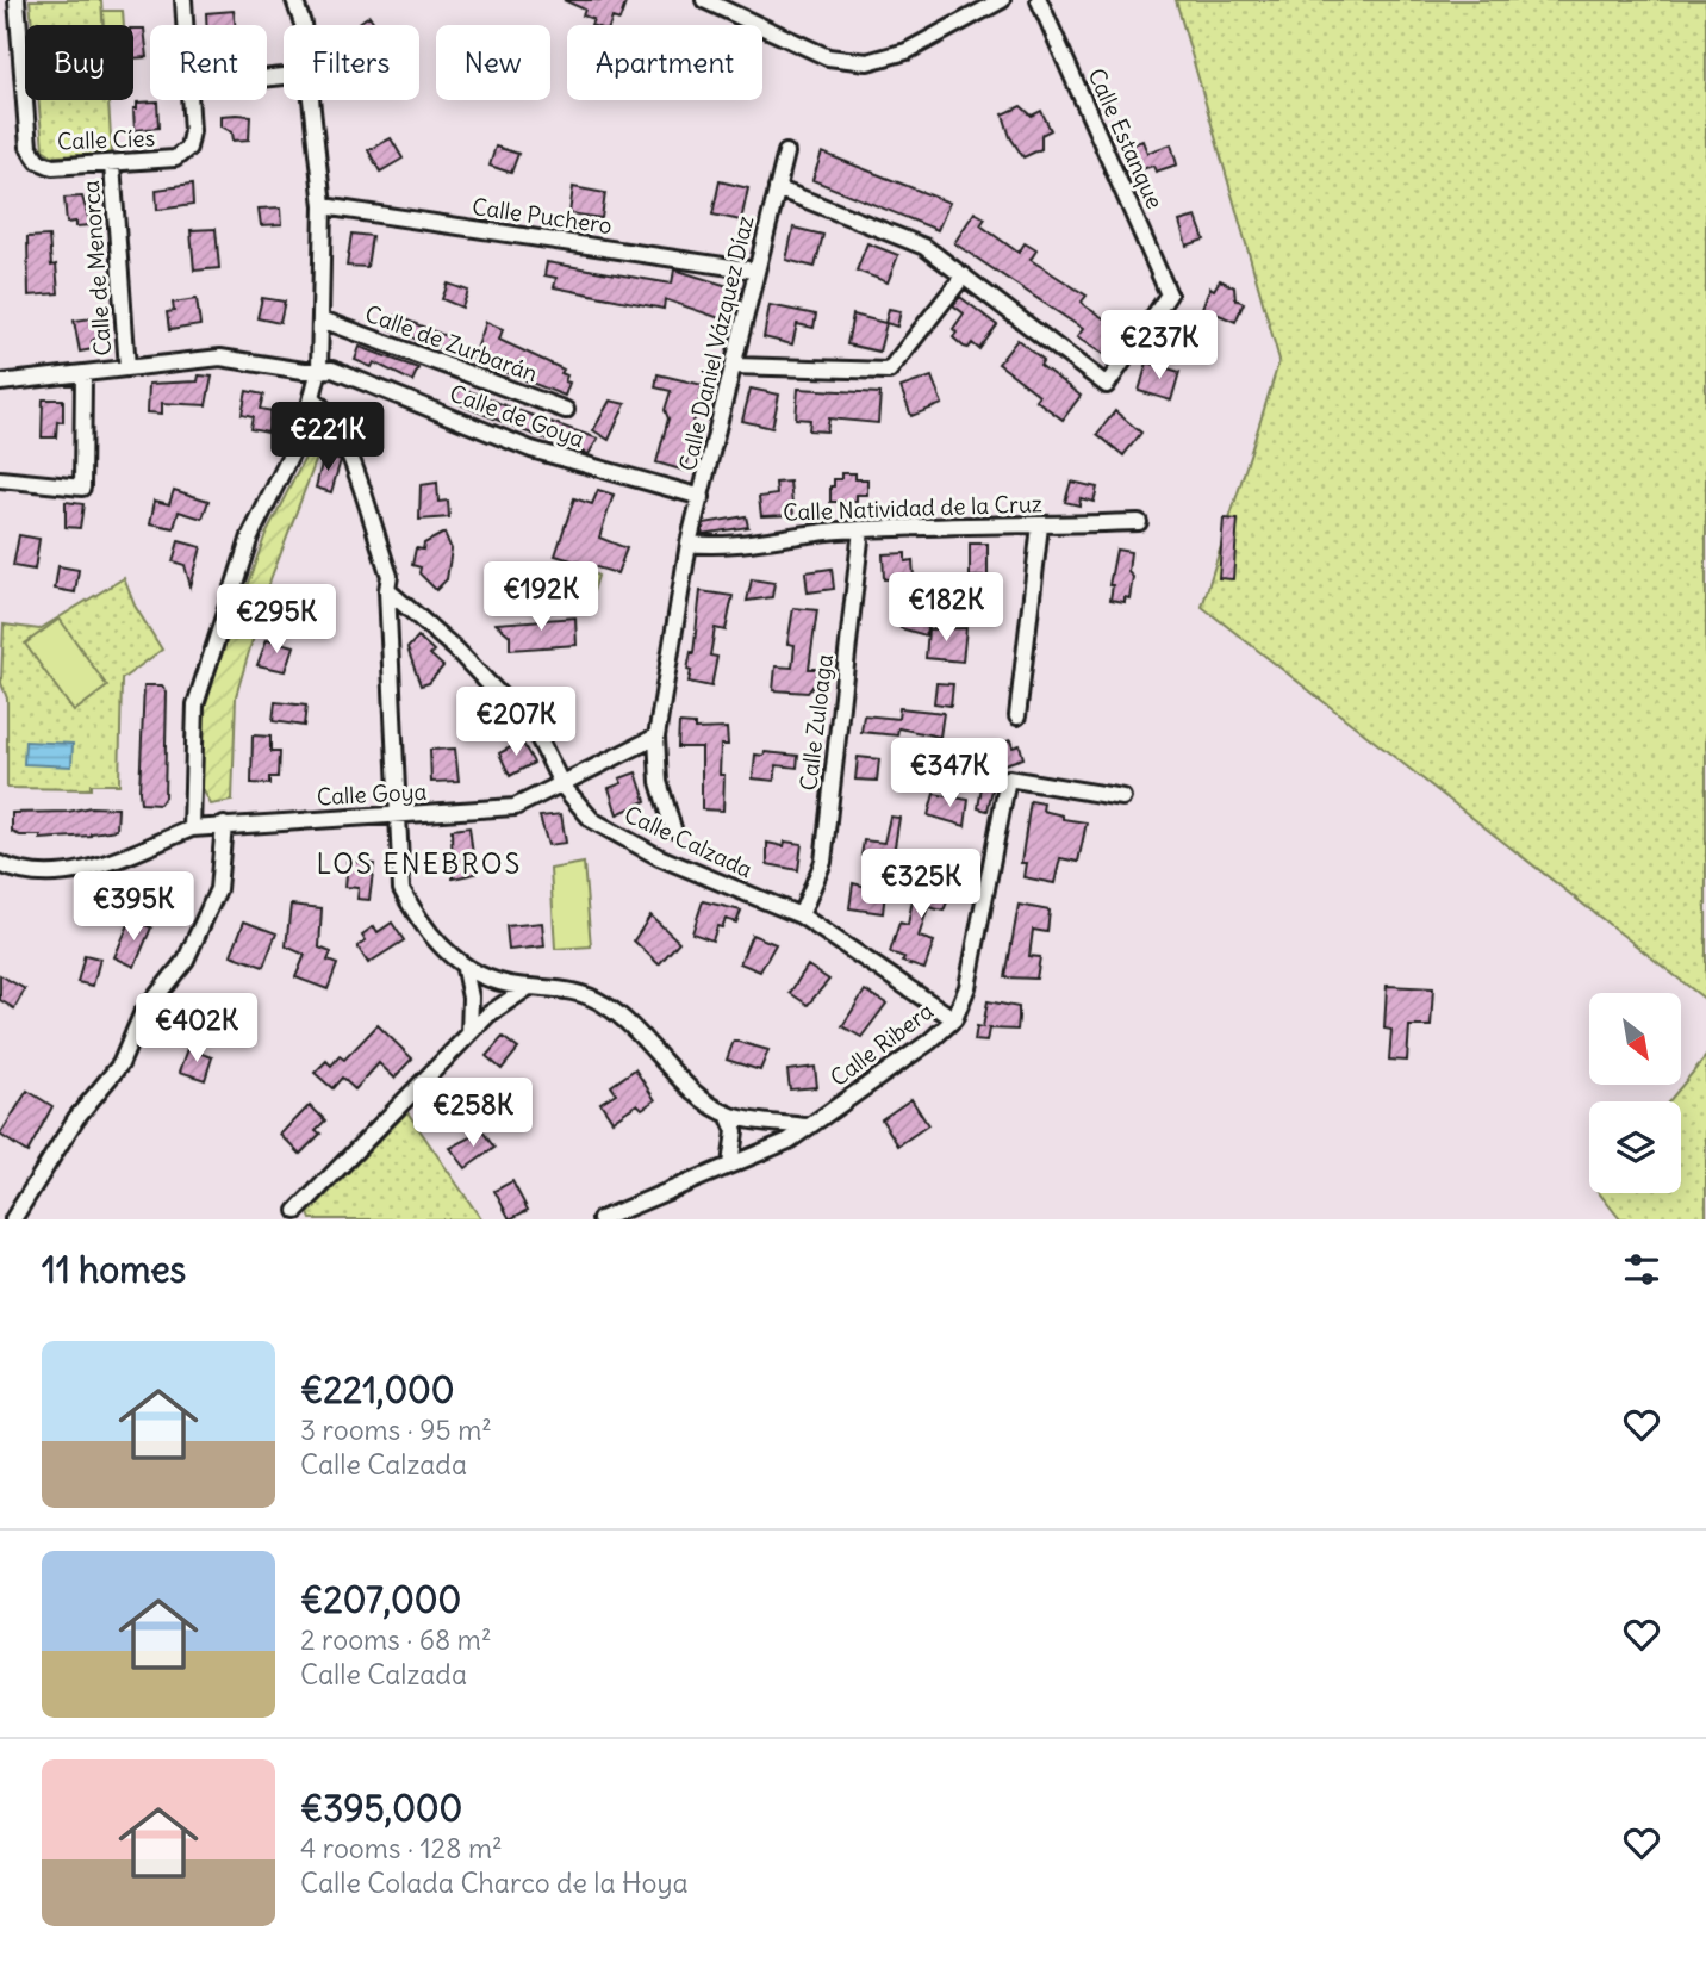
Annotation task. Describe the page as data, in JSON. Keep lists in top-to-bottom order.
{
  "streets": {
    "street": [
      "Calle Estanque",
      "Calle Cíes",
      "Calle Puchero",
      "Calle de Menorca",
      "Calle de Zurbarán",
      "Calle Daniel Vázquez Díaz",
      "Calle de Goya",
      "Calle Natividad de la Cruz",
      "Calle Zuloaga",
      "Calle Goya",
      "Calle Calzada",
      "Calle Ribera"
    ]
  },
  "crossings": [
    ["Calle Cíes", "Calle de Menorca"],
    ["Calle Puchero", "Calle Daniel Vázquez Díaz"],
    ["Calle de Menorca", "Calle de Goya"],
    ["Calle Daniel Vázquez Díaz", "Calle de Goya"],
    ["Calle Daniel Vázquez Díaz", "Calle Natividad de la Cruz"],
    ["Calle Natividad de la Cruz", "Calle Zuloaga"],
    ["Calle Zuloaga", "Calle Calzada"],
    ["Calle Goya", "Calle Calzada"],
    ["Calle Calzada", "Calle Ribera"]
  ],
  "districts": ["LOS ENEBROS"],
  "north": "bottom right",
  "page": {
    "chip": [
      "Buy",
      "Rent",
      "Filters",
      "New",
      "Apartment"
    ],
    "price": [
      "€237K",
      "€221K",
      "€192K",
      "€182K",
      "€295K",
      "€207K",
      "€347K",
      "€325K",
      "€395K",
      "€402K",
      "€258K"
    ],
    "heading": "11 homes",
    "list": [
      {
        "name": "€221,000",
        "note": "3 rooms · 95 m² · Calle Calzada"
      },
      {
        "name": "€207,000",
        "note": "2 rooms · 68 m² · Calle Calzada"
      },
      {
        "name": "€395,000",
        "note": "4 rooms · 128 m² · Calle Colada Charco de la Hoya"
      }
    ]
  }
}
